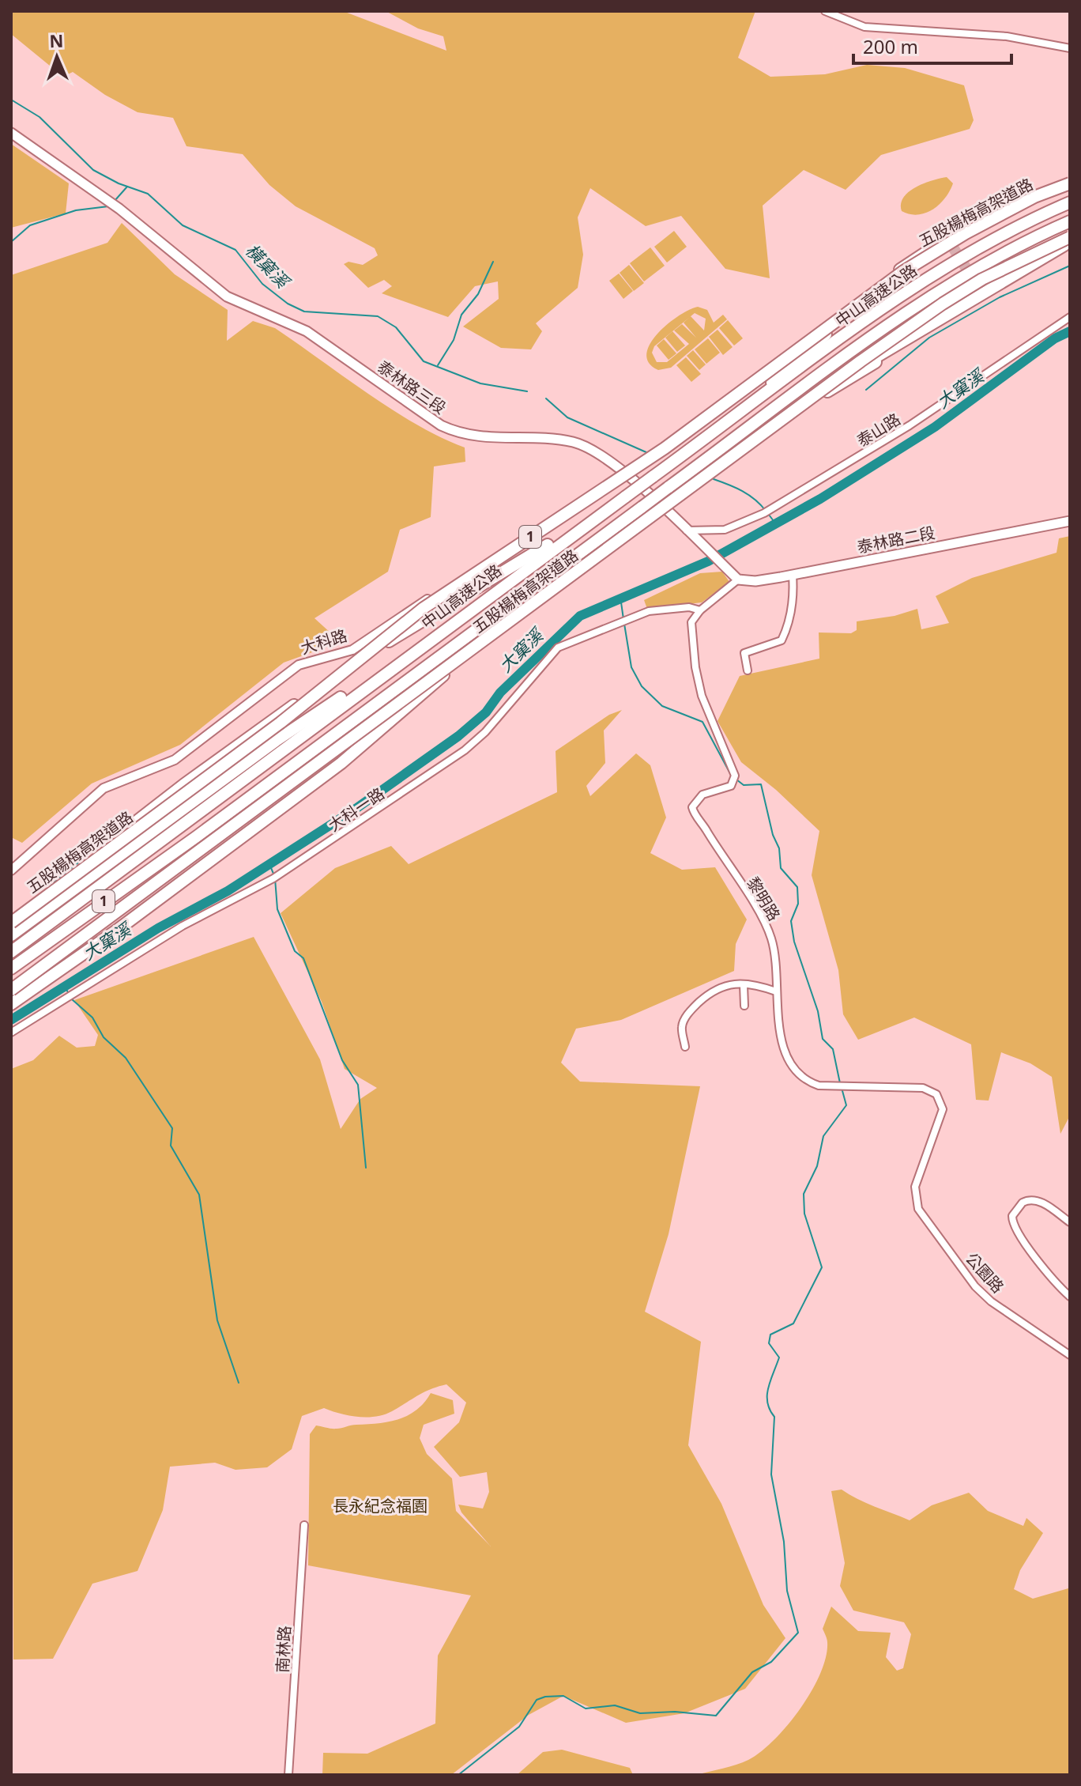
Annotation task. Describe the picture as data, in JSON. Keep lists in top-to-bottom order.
{
  "streets": {
    "highway": ["五股楊梅高架道路", "中山高速公路", "1"],
    "main road": ["泰林路三段", "泰林路二段"],
    "street": [
      "泰山路",
      "大科路",
      "大科一路",
      "黎明路",
      "公園路",
      "南林路"
    ]
  },
  "crossings": [
    ["泰林路三段", "泰山路"],
    ["泰林路三段", "泰林路二段"],
    ["泰林路三段", "大科路"],
    ["大科一路", "黎明路"],
    ["黎明路", "公園路"]
  ],
  "water": ["橫窠溪", "大窠溪"],
  "parks": ["長永紀念福園"],
  "scale_bar": "200 m",
  "north": "top"
}
